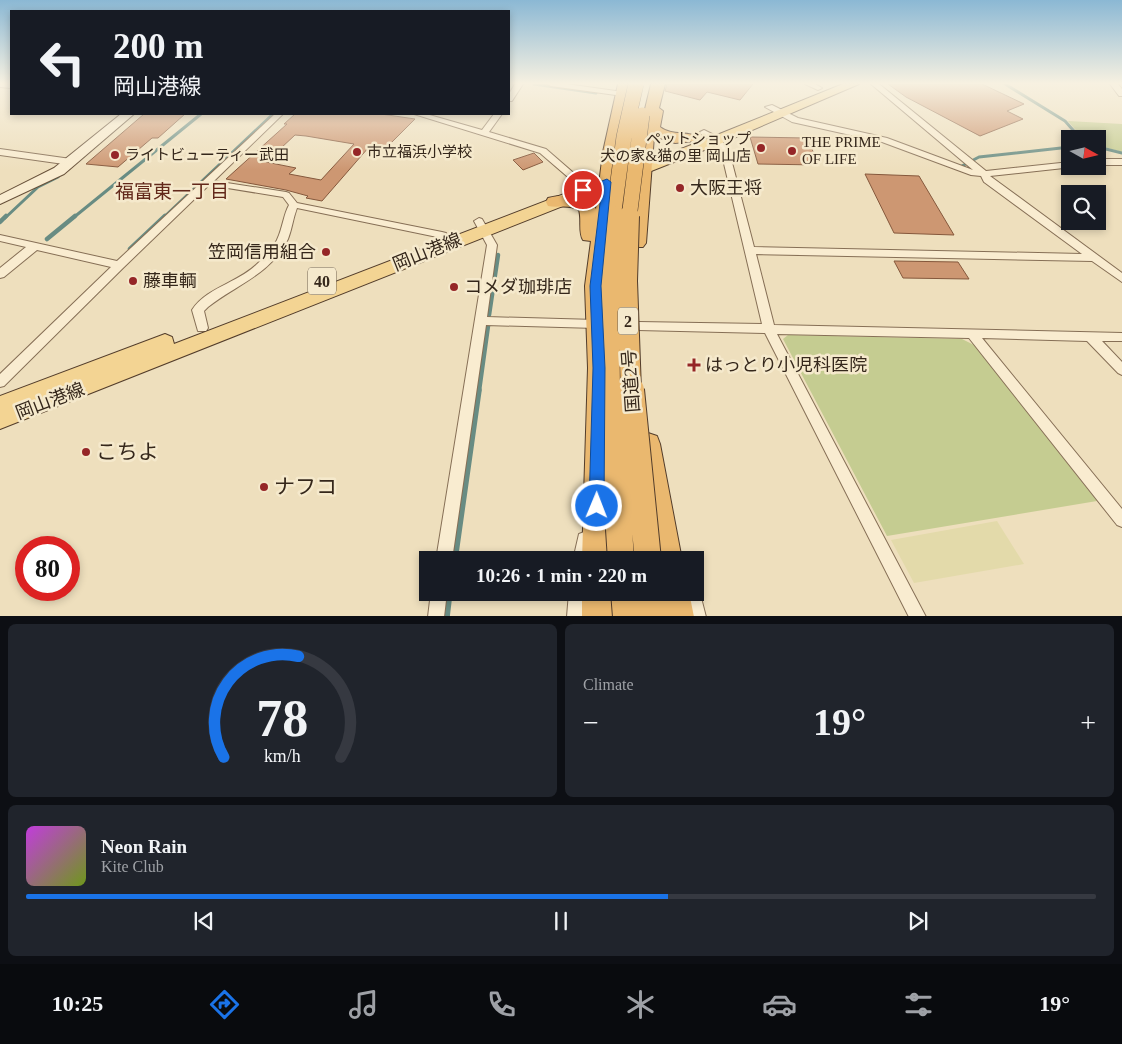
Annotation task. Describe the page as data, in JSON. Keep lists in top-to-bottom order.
{
  "streets": {
    "highway": ["2", "国道2号"],
    "main road": ["岡山港線", "40"]
  },
  "districts": ["福富東一丁目"],
  "places": {
    "other": [
      "ペットショップ 犬の家&猫の里 岡山店",
      "THE PRIME OF LIFE",
      "市立福浜小学校",
      "ライトビューティー武田",
      "大阪王将",
      "笠岡信用組合",
      "藤車輌",
      "コメダ珈琲店",
      "こちよ",
      "ナフコ"
    ],
    "health": ["はっとり小児科医院"]
  },
  "north": "right",
  "page": {
    "turn": ["200 m", "岡山港線"],
    "limit": "80",
    "trip": "10:26 · 1 min · 220 m",
    "tile": "Climate",
    "heat": ["−", "19°", "+"],
    "song": ["Neon Rain", "Kite Club"],
    "tabs": ["10:25", "19°"],
    "gauge": ["78", "km/h"]
  }
}
